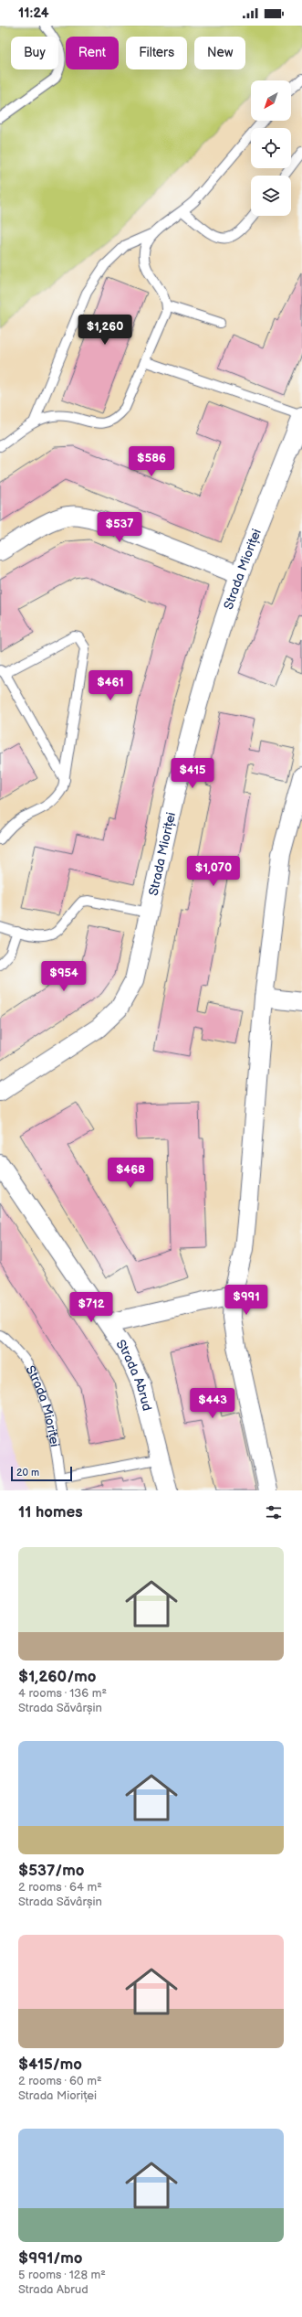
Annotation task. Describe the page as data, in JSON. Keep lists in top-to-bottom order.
{
  "streets": {
    "street": ["Strada Mioriței", "Strada Abrud"]
  },
  "scale_bar": "20 m",
  "north": "bottom left",
  "page": {
    "status": "11:24",
    "chip": [
      "Buy",
      "Rent",
      "Filters",
      "New"
    ],
    "price": [
      "$1,260",
      "$586",
      "$537",
      "$461",
      "$415",
      "$1,070",
      "$954",
      "$468",
      "$991",
      "$712",
      "$443"
    ],
    "scale": "20 m",
    "heading": "11 homes",
    "list": [
      {
        "name": "$1,260/mo",
        "note": "4 rooms · 136 m² · Strada Săvârșin"
      },
      {
        "name": "$537/mo",
        "note": "2 rooms · 64 m² · Strada Săvârșin"
      },
      {
        "name": "$415/mo",
        "note": "2 rooms · 60 m² · Strada Mioriței"
      },
      {
        "name": "$991/mo",
        "note": "5 rooms · 128 m² · Strada Abrud"
      }
    ]
  }
}
